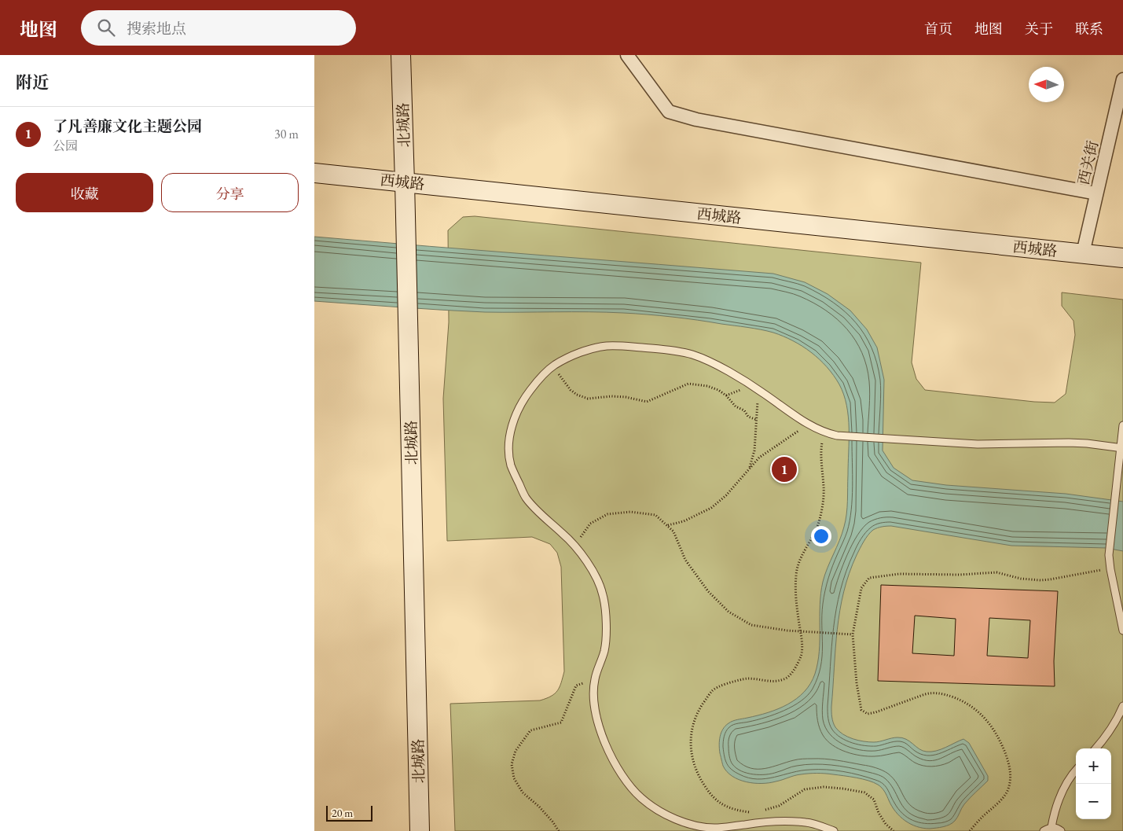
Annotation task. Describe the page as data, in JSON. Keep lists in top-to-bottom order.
{
  "streets": {
    "street": ["北城路", "西关街", "西城路"]
  },
  "crossings": [
    ["北城路", "西城路"],
    ["西关街", "西城路"]
  ],
  "scale_bar": "20 m",
  "north": "left",
  "page": {
    "header": "地图",
    "search": "搜索地点",
    "nav": [
      "首页",
      "地图",
      "关于",
      "联系"
    ],
    "heading": "附近",
    "list": [
      {
        "mark": "1",
        "name": "了凡善廉文化主题公园",
        "note": "公园",
        "value": "30 m"
      }
    ],
    "buttons": ["收藏", "分享"],
    "pins": "1",
    "map_buttons": ["+", "−"],
    "scale": "20 m"
  }
}
